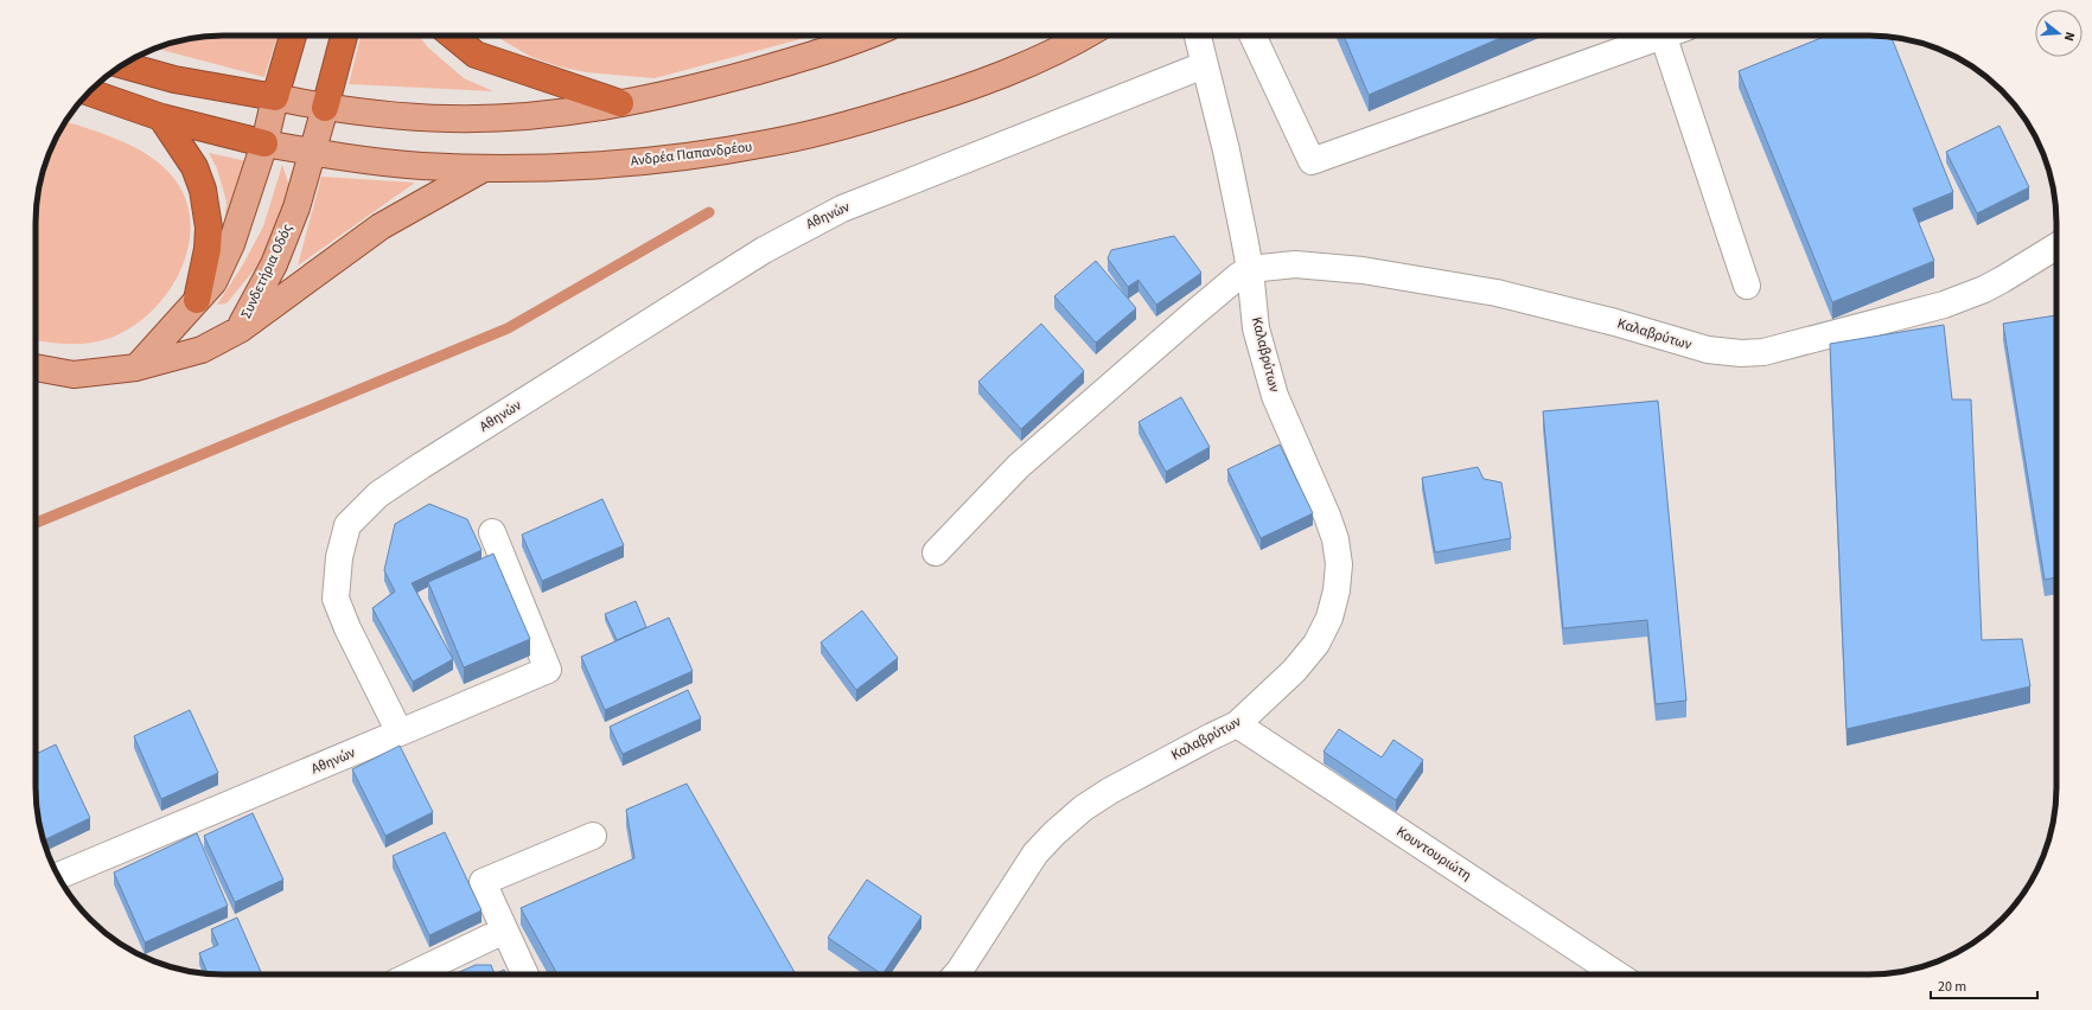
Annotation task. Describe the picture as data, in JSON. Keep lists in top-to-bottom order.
{
  "streets": {
    "main road": ["Ανδρέα Παπανδρέου", "Συνδετήρια Οδός"],
    "street": ["Αθηνών", "Καλαβρύτων", "Κουντουριώτη"]
  },
  "crossings": [
    ["Ανδρέα Παπανδρέου", "Συνδετήρια Οδός"],
    ["Καλαβρύτων", "Κουντουριώτη"]
  ],
  "scale_bar": "20 m",
  "north": "right"
}
